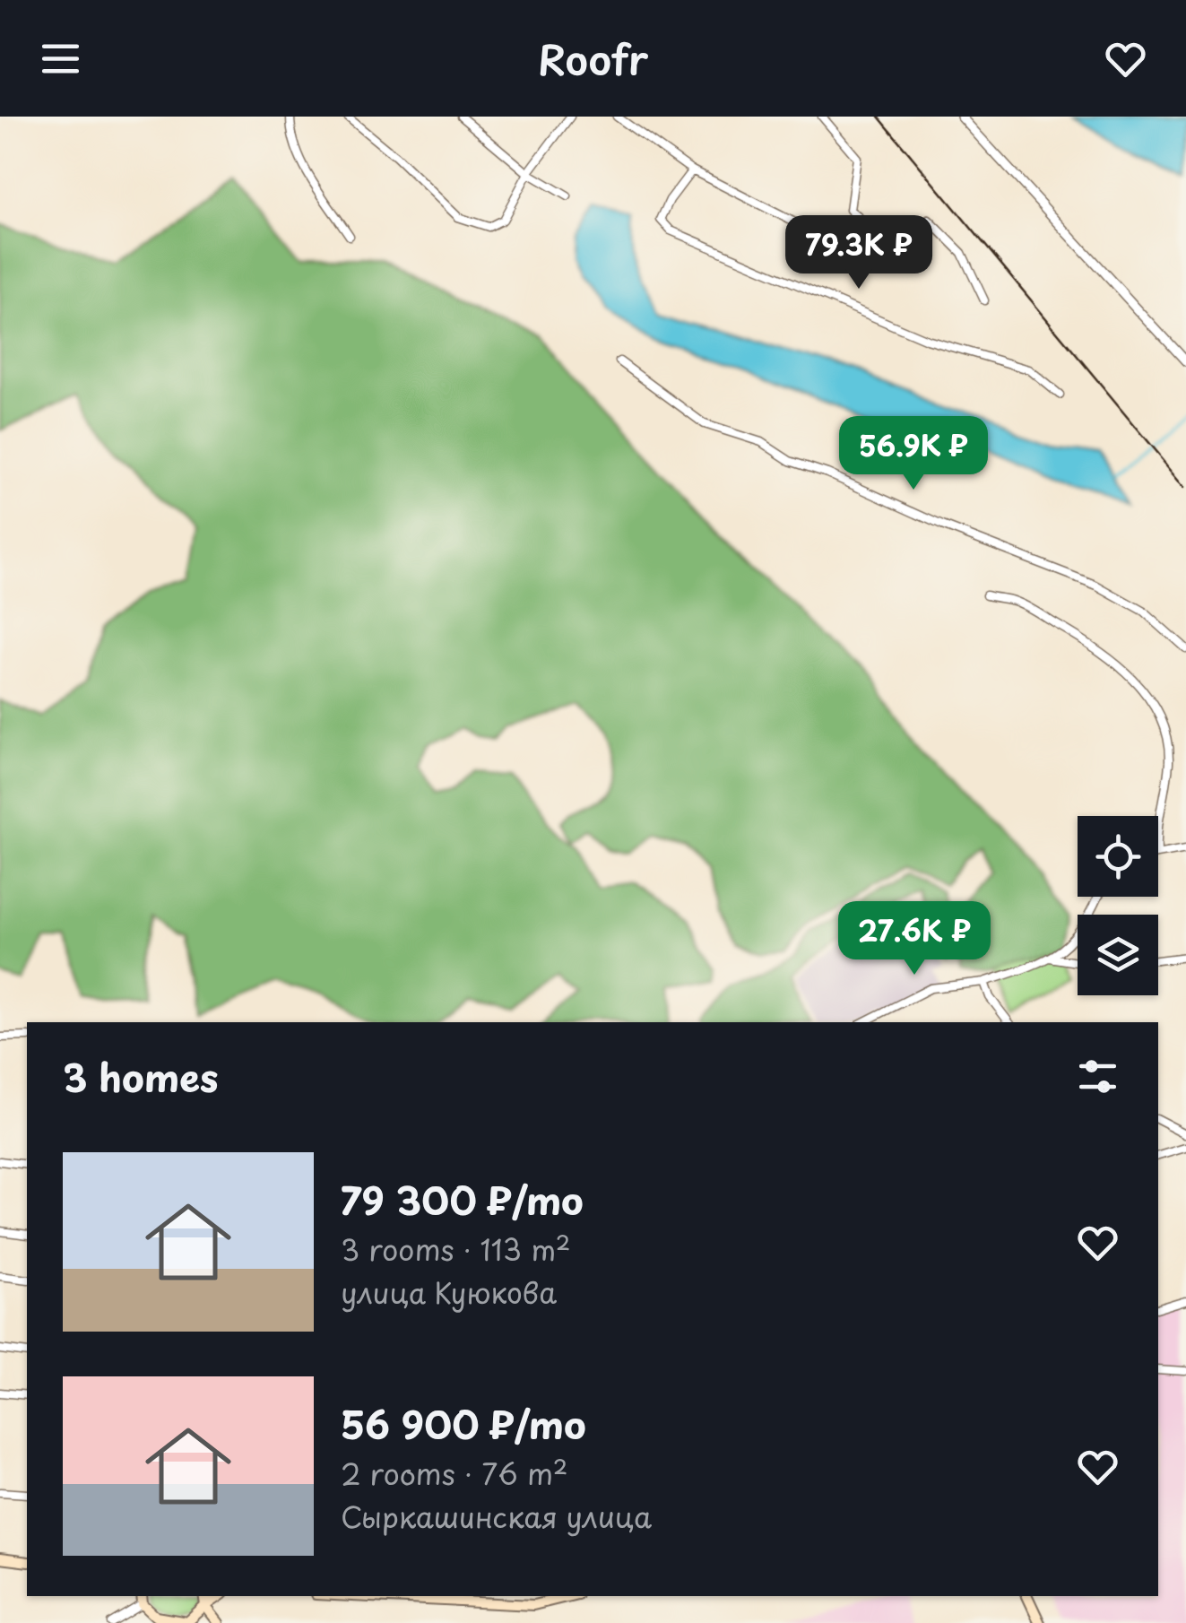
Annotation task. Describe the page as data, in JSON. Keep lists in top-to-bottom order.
{
  "page": {
    "header": "Roofr",
    "price": ["79.3K ₽", "56.9K ₽", "27.6K ₽"],
    "heading": "3 homes",
    "list": [
      {
        "name": "79 300 ₽/mo",
        "note": "3 rooms · 113 m² · улица Куюкова"
      },
      {
        "name": "56 900 ₽/mo",
        "note": "2 rooms · 76 m² · Сыркашинская улица"
      }
    ]
  }
}
